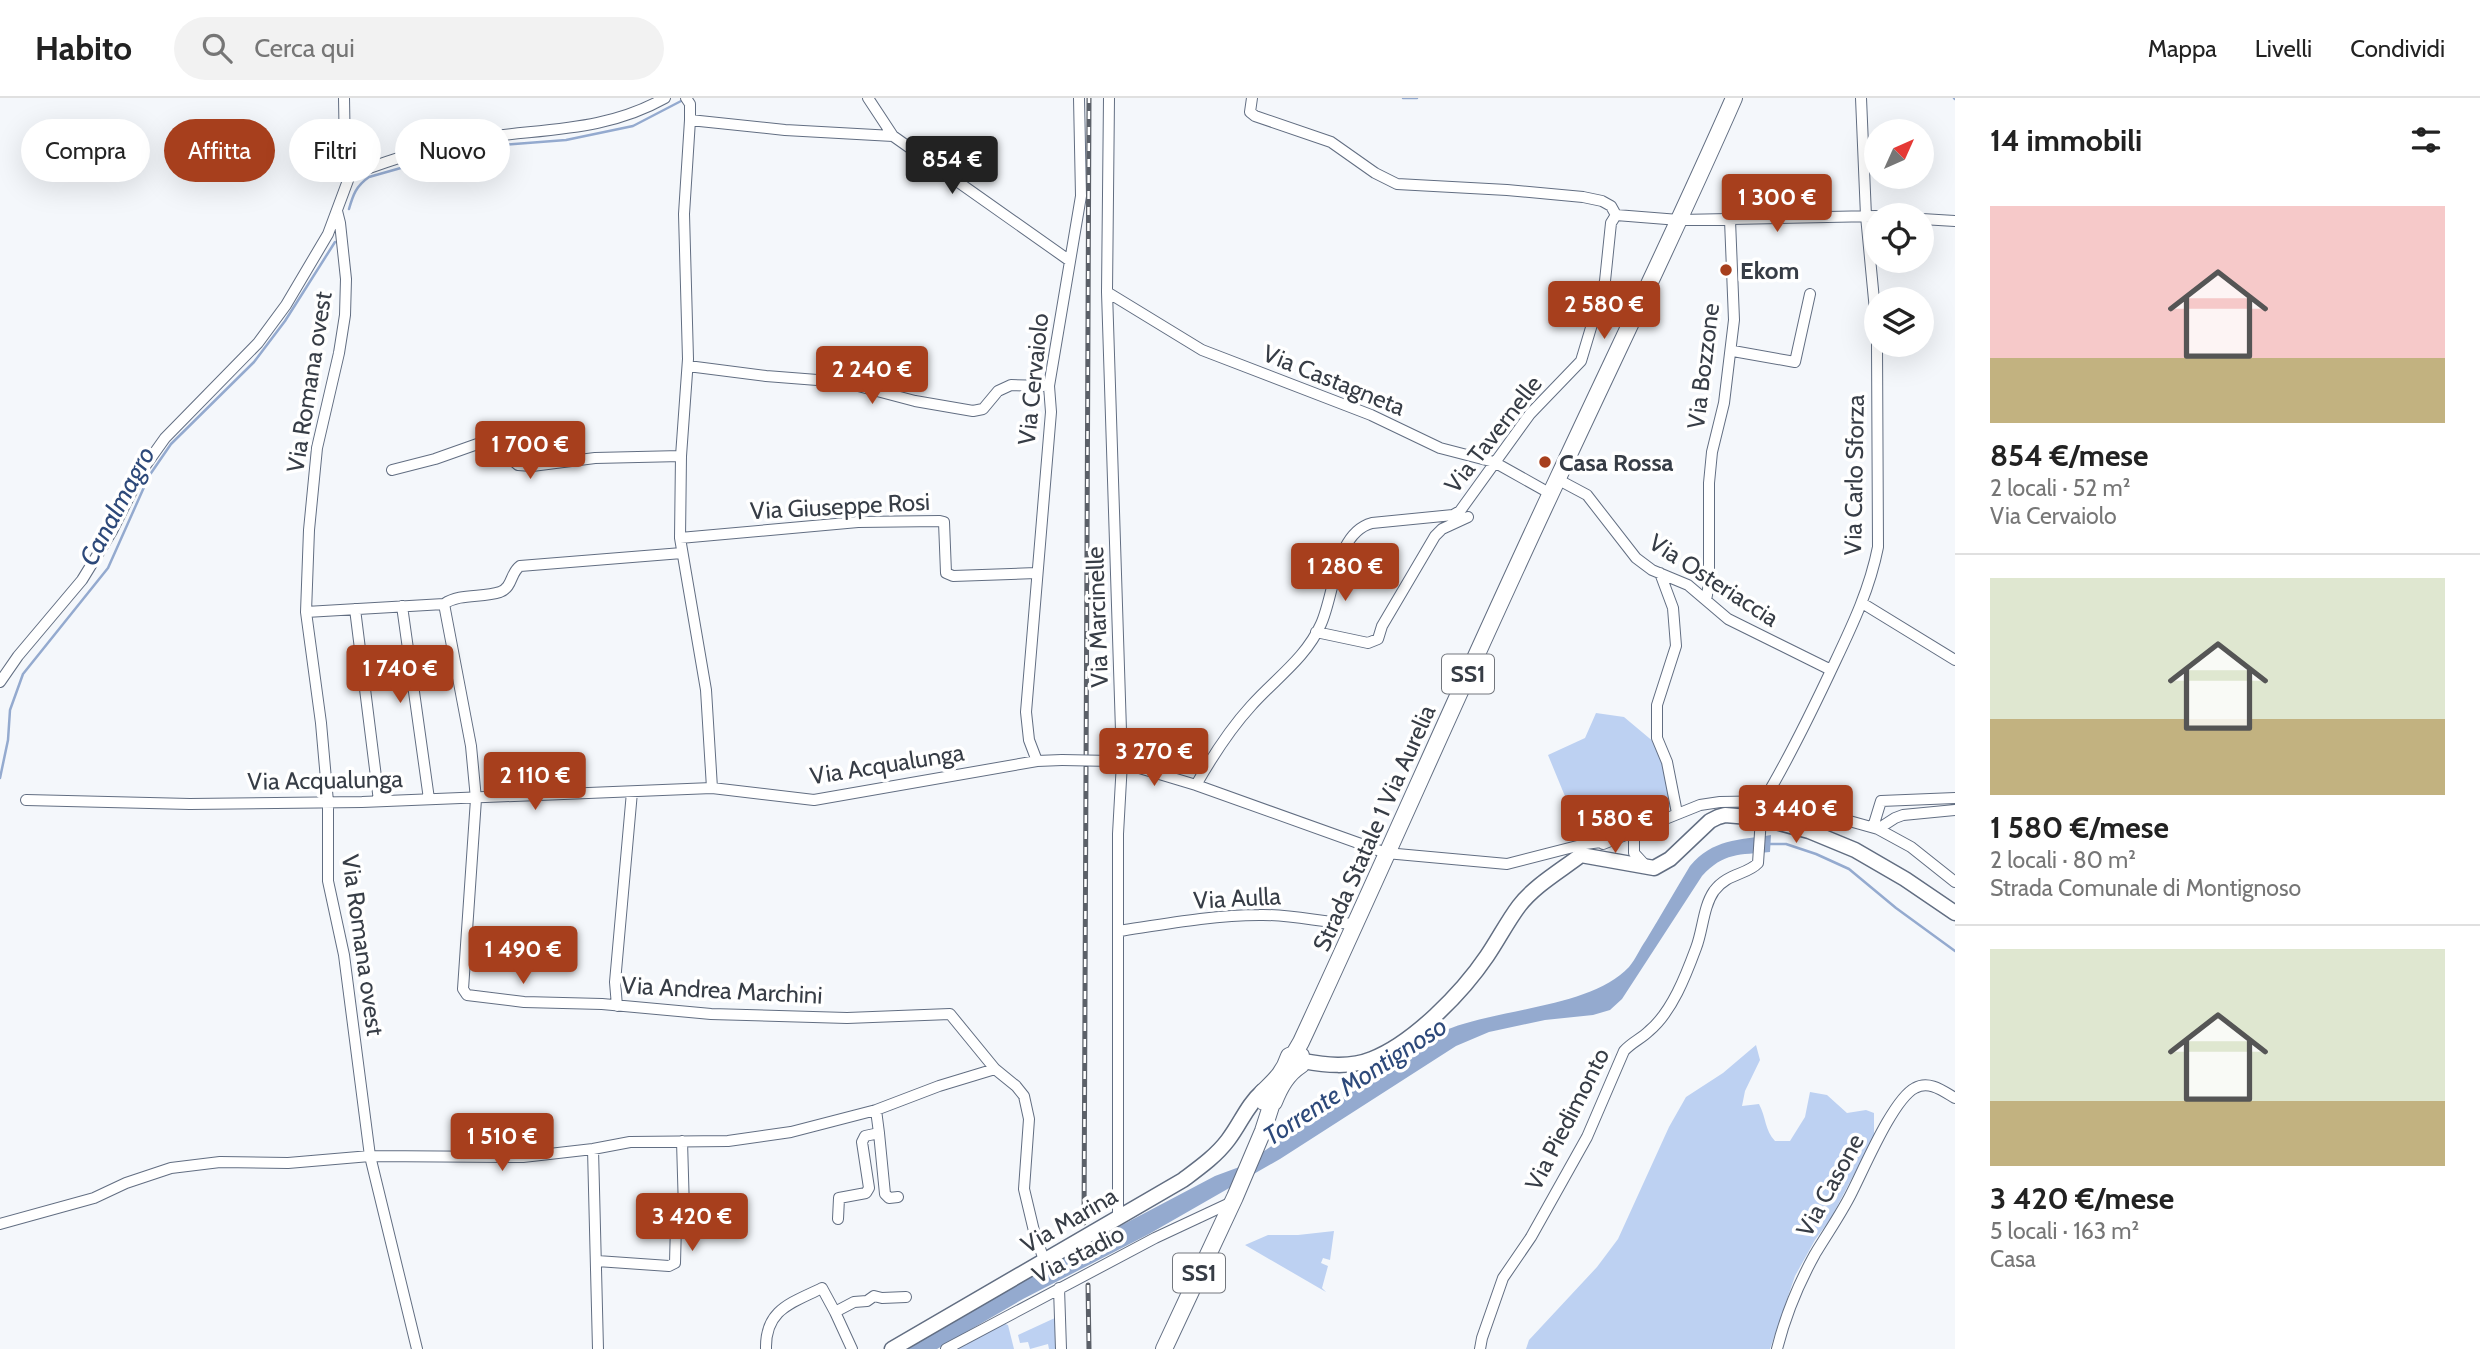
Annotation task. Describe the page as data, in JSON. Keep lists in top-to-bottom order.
{
  "streets": {
    "main road": ["SS1", "Strada Statale 1 Via Aurelia"],
    "street": [
      "Via Bozzone",
      "Via Cervaiolo",
      "Via Castagneta",
      "Via Romana ovest",
      "Via Tavernelle",
      "Via Carlo Sforza",
      "Via Giuseppe Rosi",
      "Via Osteriaccia",
      "Via Marcinelle",
      "Via Acqualunga",
      "Via Aulla",
      "Via Andrea Marchini",
      "Via Piedimonto",
      "Via Casone",
      "Via Marina",
      "Via stadio"
    ]
  },
  "crossings": [
    ["Via Bozzone", "Via Osteriaccia"],
    ["Via Cervaiolo", "Via Giuseppe Rosi"],
    ["Via Cervaiolo", "Via Acqualunga"],
    ["Via Castagneta", "Via Tavernelle"],
    ["Via Castagneta", "Via Osteriaccia"],
    ["Via Castagneta", "Via Marcinelle"],
    ["Via Castagneta", "Strada Statale 1 Via Aurelia"],
    ["Via Romana ovest", "Via Acqualunga"],
    ["Via Tavernelle", "Via Acqualunga"],
    ["Via Carlo Sforza", "Via Osteriaccia"],
    ["Via Osteriaccia", "Strada Statale 1 Via Aurelia"],
    ["Via Marcinelle", "Via Acqualunga"],
    ["Via Marcinelle", "Via Aulla"],
    ["Via Marcinelle", "Via Marina"],
    ["Via Acqualunga", "Strada Statale 1 Via Aurelia"],
    ["Via Acqualunga", "Via Andrea Marchini"],
    ["Strada Statale 1 Via Aurelia", "Via Aulla"],
    ["Strada Statale 1 Via Aurelia", "Via Marina"],
    ["Strada Statale 1 Via Aurelia", "Via stadio"]
  ],
  "water": ["Canalmagro", "Torrente Montignoso"],
  "places": ["Ekom", "Casa Rossa"],
  "north": "top right",
  "page": {
    "header": "Habito",
    "search": "Cerca qui",
    "nav": ["Mappa", "Livelli", "Condividi"],
    "heading": "14 immobili",
    "chip": [
      "Compra",
      "Affitta",
      "Filtri",
      "Nuovo"
    ],
    "price": [
      "854 €",
      "1 300 €",
      "2 580 €",
      "2 240 €",
      "1 700 €",
      "1 280 €",
      "1 740 €",
      "3 270 €",
      "2 110 €",
      "3 440 €",
      "1 580 €",
      "1 490 €",
      "1 510 €",
      "3 420 €"
    ],
    "list": [
      {
        "name": "854 €/mese",
        "note": "2 locali · 52 m² · Via Cervaiolo"
      },
      {
        "name": "1 580 €/mese",
        "note": "2 locali · 80 m² · Strada Comunale di Montignoso"
      },
      {
        "name": "3 420 €/mese",
        "note": "5 locali · 163 m² · Casa"
      }
    ]
  }
}
